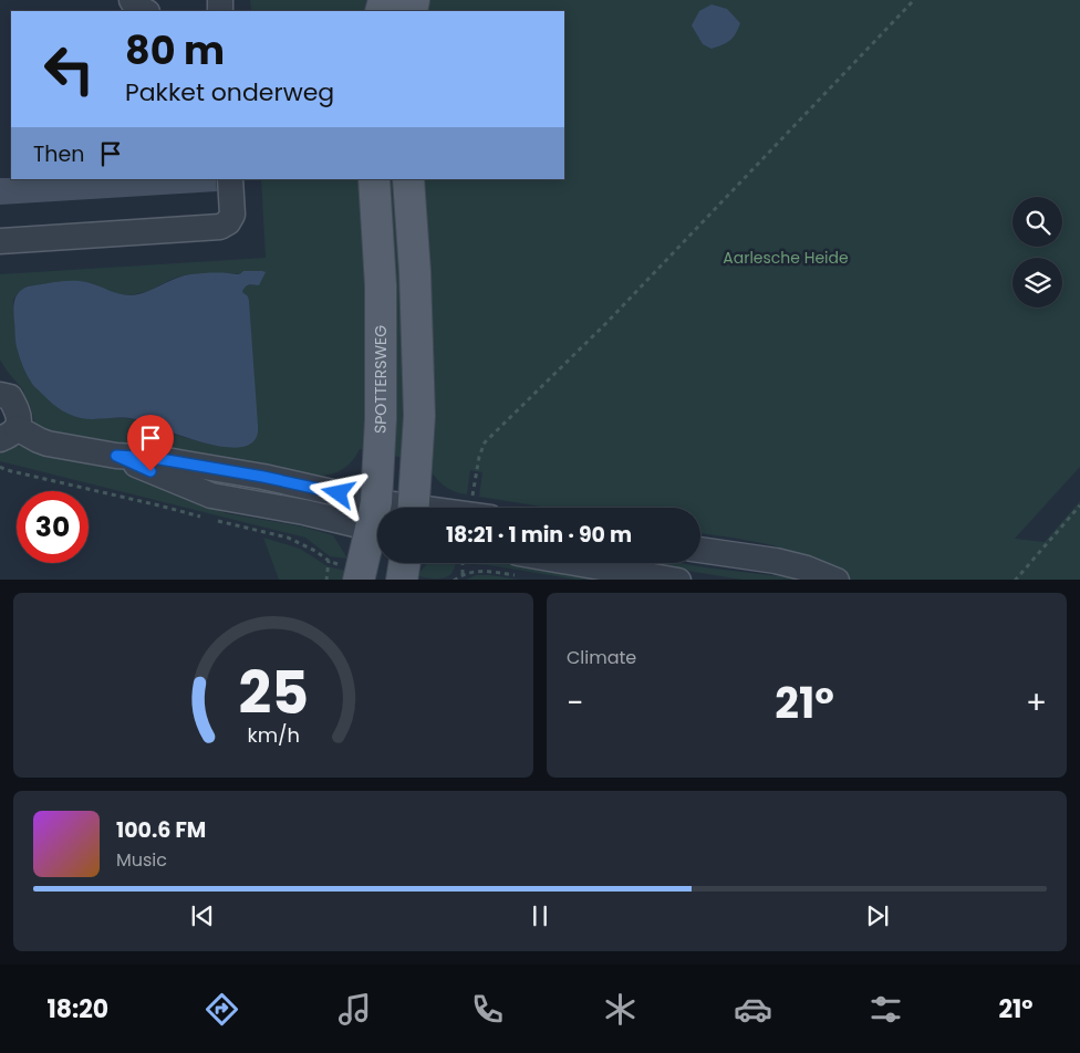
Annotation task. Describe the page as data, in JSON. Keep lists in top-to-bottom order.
{
  "streets": {
    "main road": ["SPOTTERSWEG"]
  },
  "parks": ["Aarlesche Heide"],
  "page": {
    "turn": ["80 m", "Pakket onderweg"],
    "then": "Then",
    "limit": "30",
    "trip": "18:21 · 1 min · 90 m",
    "tile": "Climate",
    "heat": ["−", "21°", "+"],
    "song": ["100.6 FM", "Music"],
    "tabs": ["18:20", "21°"],
    "gauge": ["25", "km/h"]
  }
}
